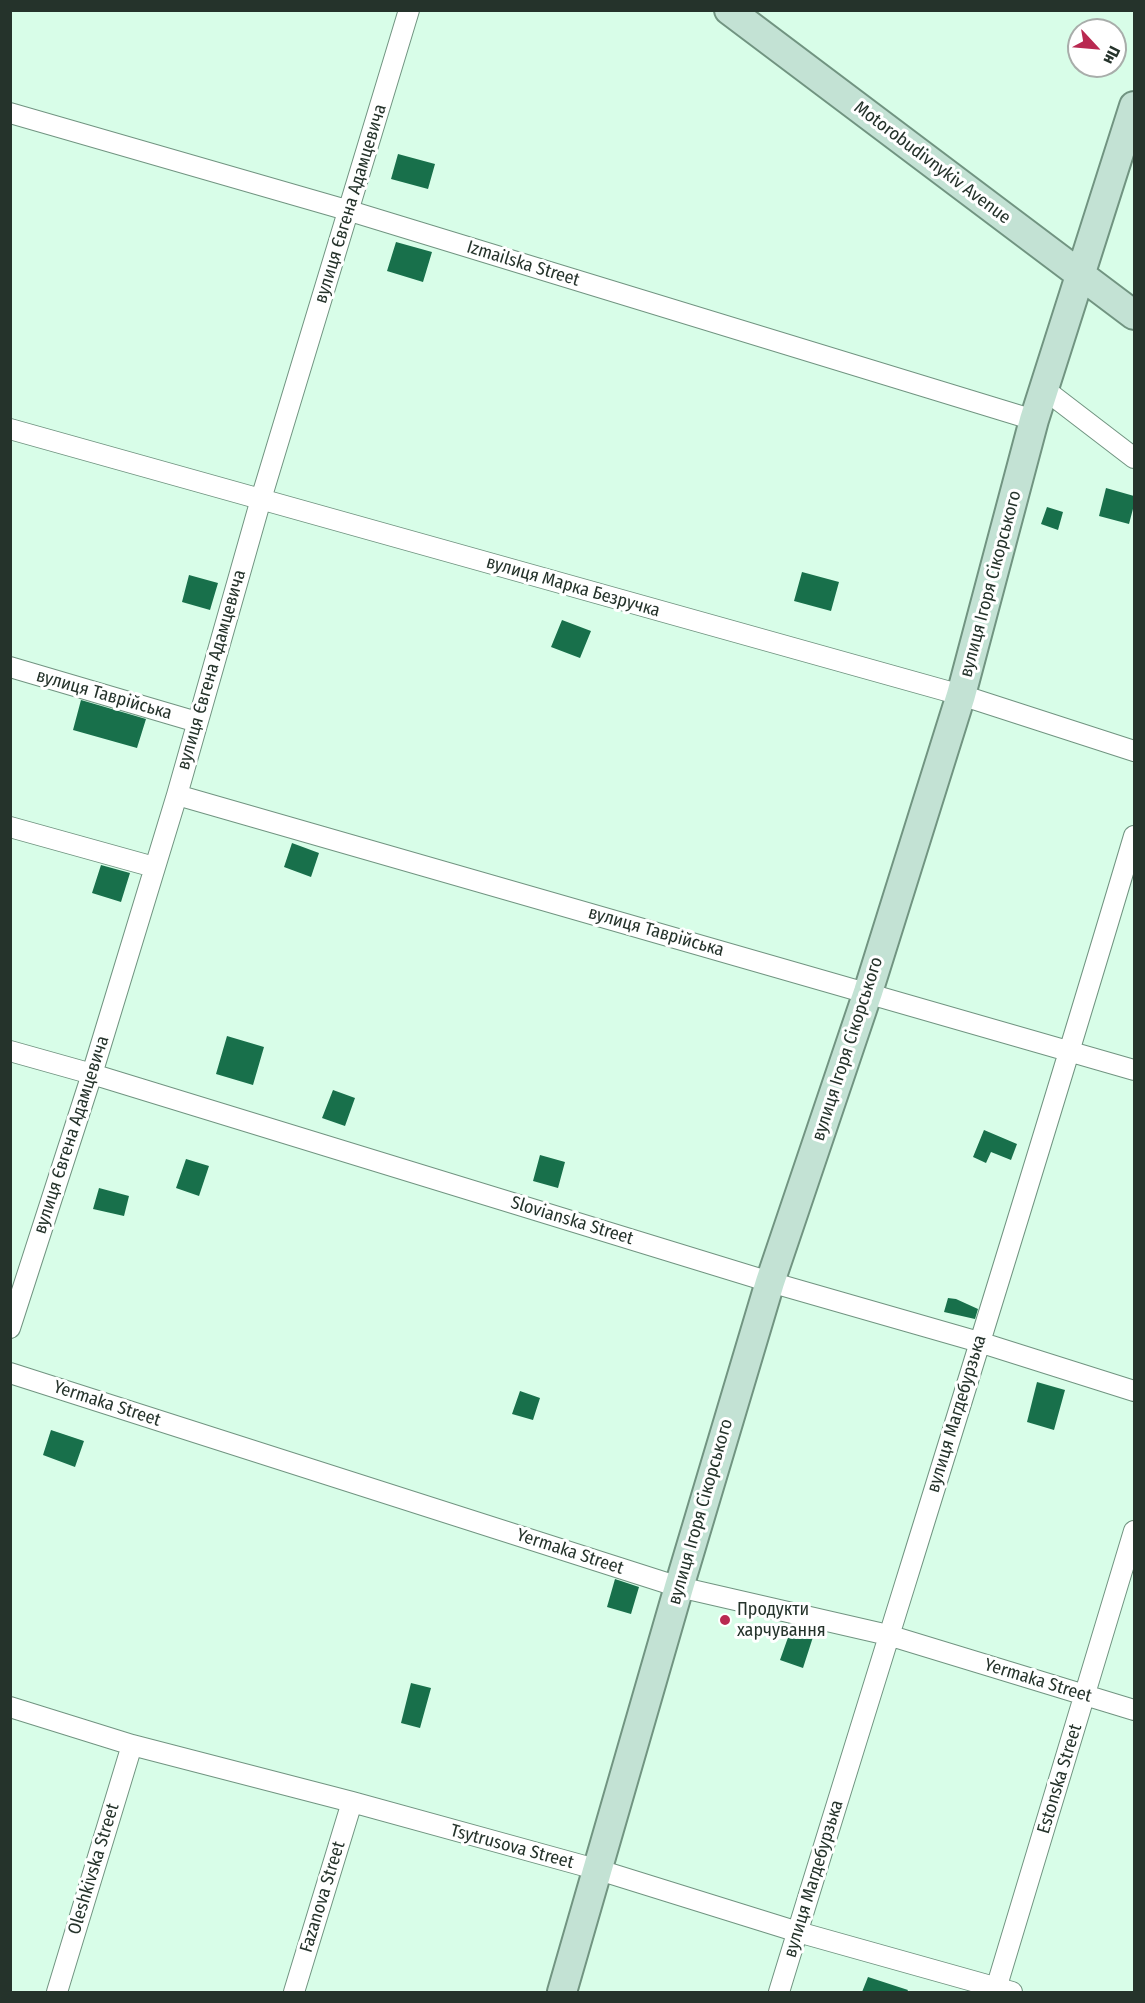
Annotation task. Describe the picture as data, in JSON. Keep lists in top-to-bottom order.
{
  "streets": {
    "main road": ["Motorobudivnykiv Avenue", "вулиця Ігоря Сікорського"],
    "street": [
      "вулиця Євгена Адамцевича",
      "Izmailska Street",
      "вулиця Марка Безручка",
      "вулиця Таврійська",
      "Slovianska Street",
      "Yermaka Street",
      "вулиця Магдебурзька",
      "Estonska Street",
      "Tsytrusova Street",
      "Oleshkivska Street",
      "Fazanova Street"
    ]
  },
  "crossings": [
    ["Motorobudivnykiv Avenue", "вулиця Ігоря Сікорського"],
    ["вулиця Євгена Адамцевича", "Izmailska Street"],
    ["вулиця Євгена Адамцевича", "вулиця Марка Безручка"],
    ["вулиця Євгена Адамцевича", "вулиця Таврійська"],
    ["вулиця Євгена Адамцевича", "Slovianska Street"],
    ["Izmailska Street", "вулиця Ігоря Сікорського"],
    ["вулиця Ігоря Сікорського", "вулиця Марка Безручка"],
    ["вулиця Ігоря Сікорського", "вулиця Таврійська"],
    ["вулиця Ігоря Сікорського", "Slovianska Street"],
    ["вулиця Ігоря Сікорського", "Yermaka Street"],
    ["вулиця Ігоря Сікорського", "Tsytrusova Street"],
    ["вулиця Таврійська", "вулиця Магдебурзька"],
    ["Slovianska Street", "вулиця Магдебурзька"],
    ["Yermaka Street", "вулиця Магдебурзька"],
    ["Yermaka Street", "Estonska Street"],
    ["вулиця Магдебурзька", "Tsytrusova Street"],
    ["Estonska Street", "Tsytrusova Street"],
    ["Tsytrusova Street", "Oleshkivska Street"],
    ["Tsytrusova Street", "Fazanova Street"]
  ],
  "places": ["Продукти харчування"],
  "north": "bottom right"
}
